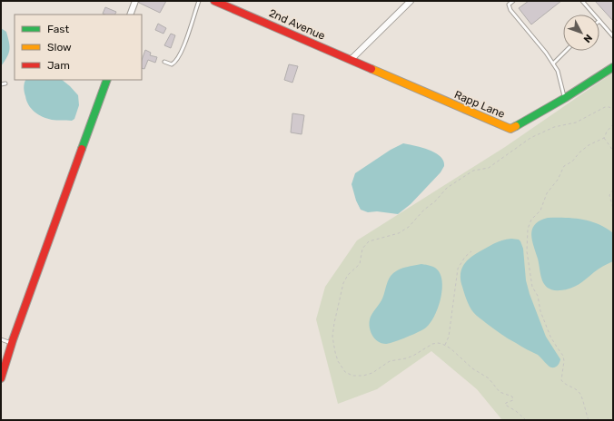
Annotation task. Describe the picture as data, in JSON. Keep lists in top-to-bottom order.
{
  "streets": {
    "street": ["2nd Avenue", "Rapp Lane"]
  },
  "crossings": [
    ["2nd Avenue", "Rapp Lane"]
  ],
  "legend": ["Fast", "Slow", "Jam"],
  "north": "bottom right"
}
